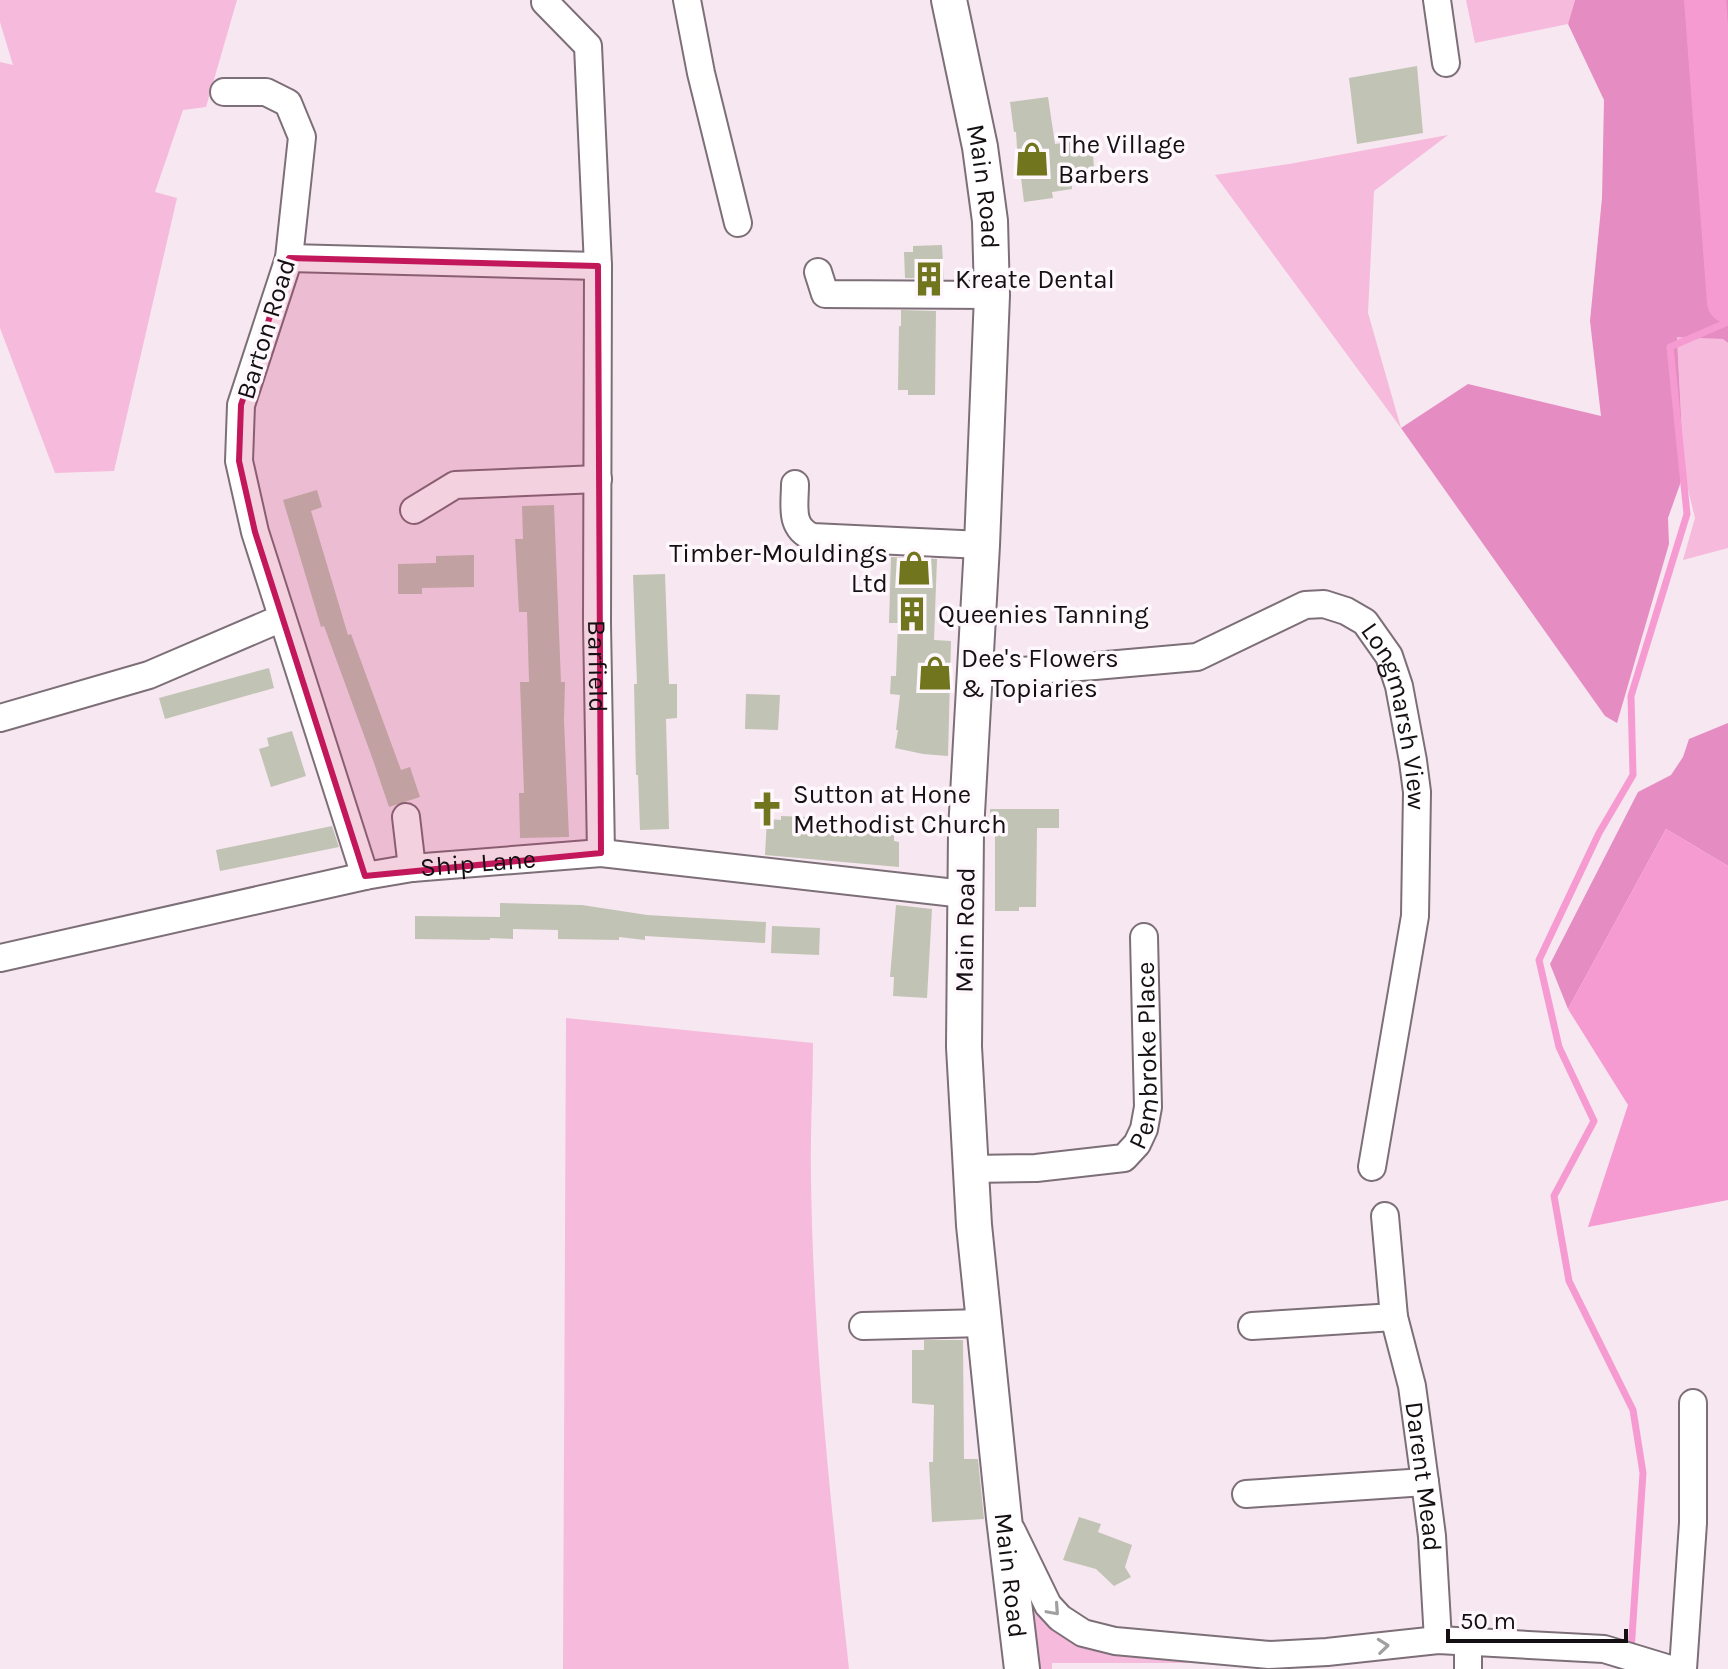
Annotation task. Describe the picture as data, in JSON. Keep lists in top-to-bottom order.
{
  "streets": {
    "main road": ["Main Road"],
    "street": [
      "Barton Road",
      "Barfield",
      "Longmarsh View",
      "Ship Lane",
      "Pembroke Place",
      "Darent Mead"
    ]
  },
  "crossings": [
    ["Main Road", "Longmarsh View"],
    ["Main Road", "Ship Lane"],
    ["Main Road", "Pembroke Place"],
    ["Barton Road", "Ship Lane"],
    ["Barfield", "Ship Lane"]
  ],
  "places": {
    "shop": ["The Village Barbers", "Timber-Mouldings Ltd", "Dee's Flowers & Topiaries"],
    "building": ["Kreate Dental", "Queenies Tanning"],
    "church": ["Sutton at Hone Methodist Church"]
  },
  "scale_bar": "50 m"
}
